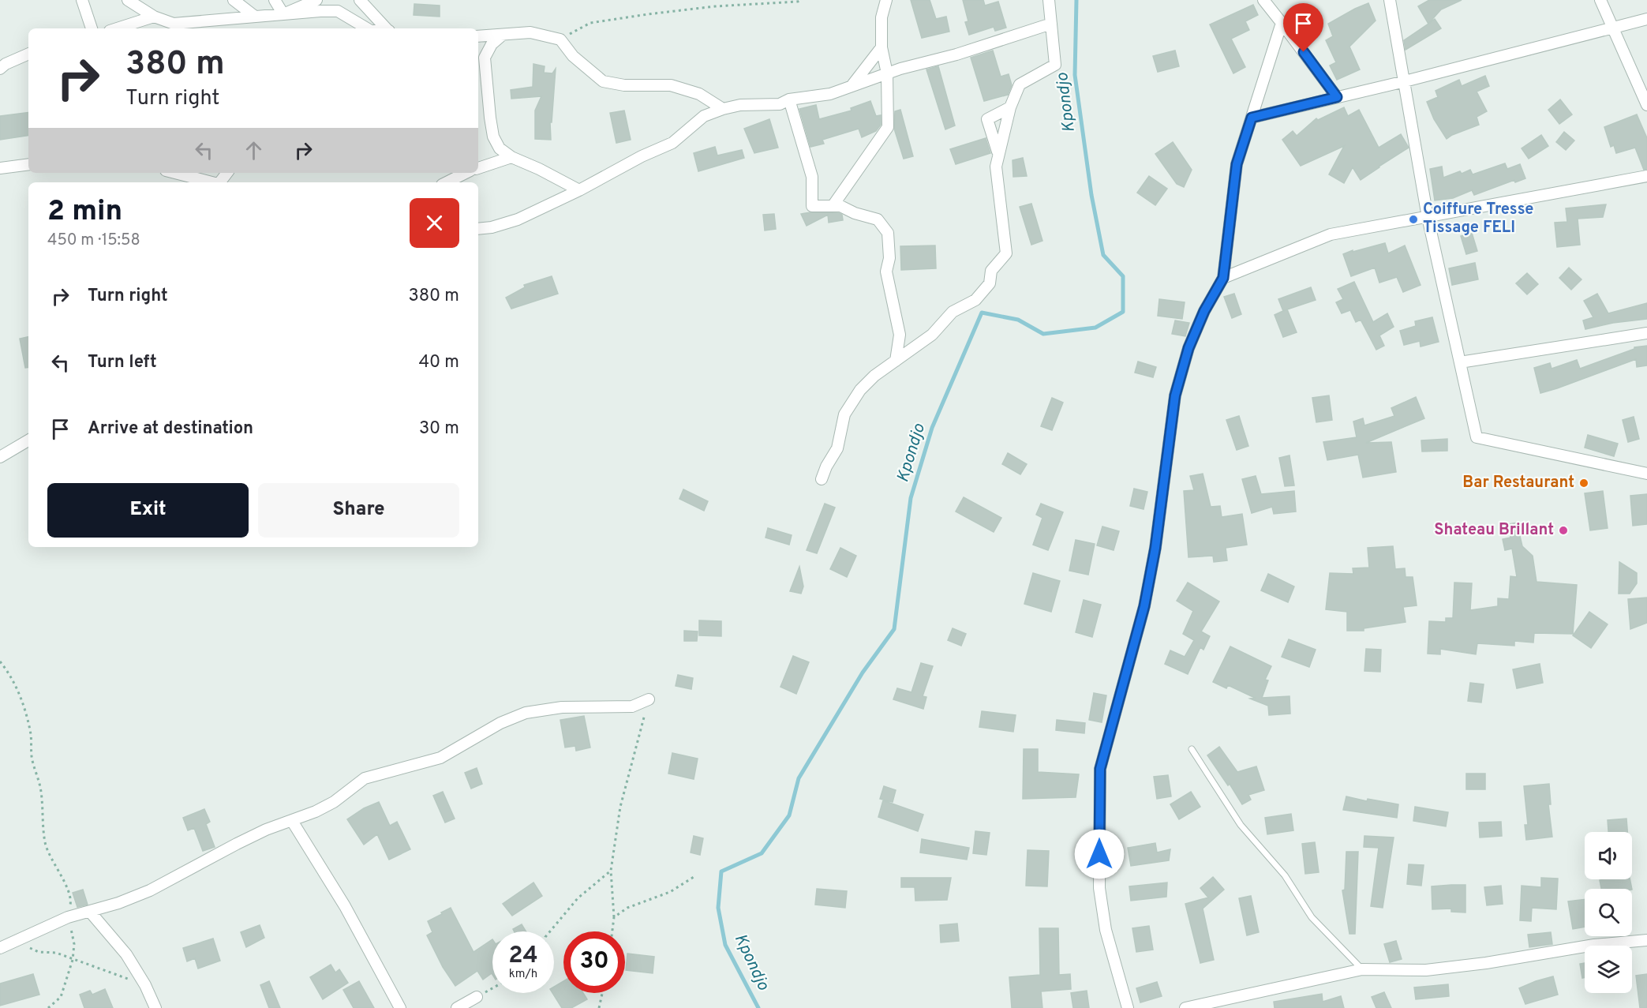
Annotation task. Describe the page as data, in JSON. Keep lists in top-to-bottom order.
{
  "water": ["Kpondjo"],
  "places": ["Coiffure Tresse Tissage FELI", "Bar Restaurant", "Shateau Brillant"],
  "page": {
    "turn": ["380 m", "Turn right"],
    "heading": ["2 min", "450 m · 15:58"],
    "list": [
      {
        "name": "Turn right",
        "value": "380 m"
      },
      {
        "name": "Turn left",
        "value": "40 m"
      },
      {
        "name": "Arrive at destination",
        "value": "30 m"
      }
    ],
    "buttons": ["Exit", "Share"],
    "speed": "24 km/h",
    "limit": "30"
  }
}
